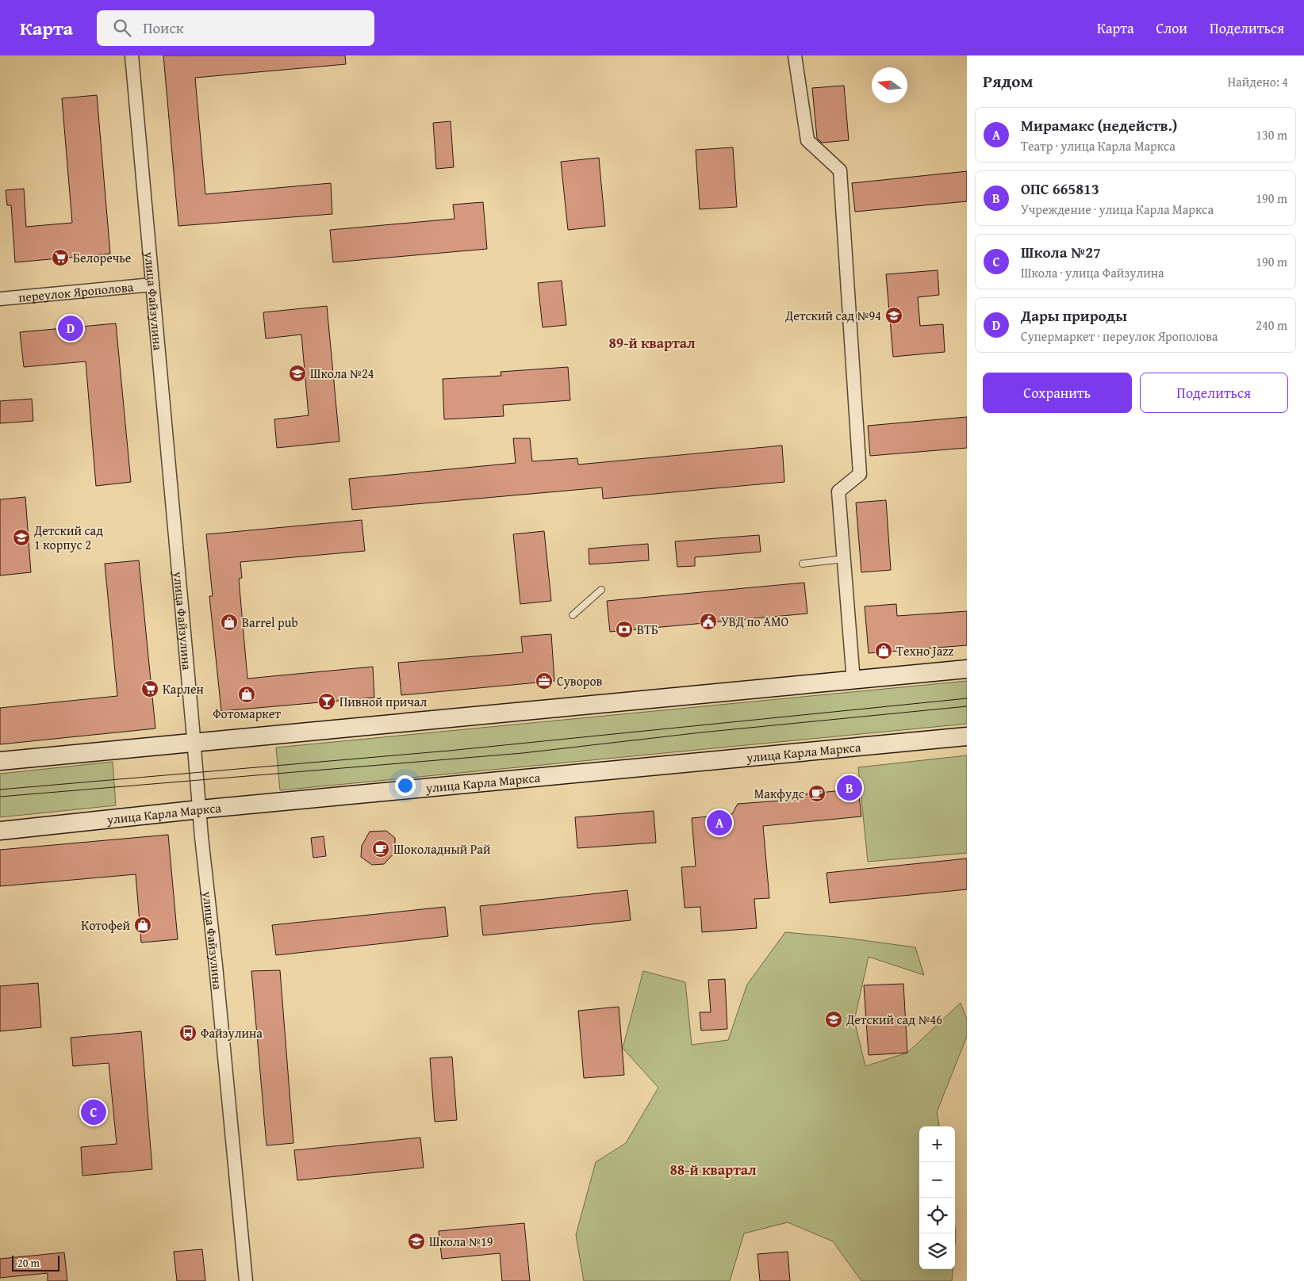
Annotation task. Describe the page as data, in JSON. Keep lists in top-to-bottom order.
{
  "streets": {
    "main road": ["улица Карла Маркса"],
    "street": ["переулок Ярополова", "улица Файзулина"]
  },
  "crossings": [
    ["переулок Ярополова", "улица Файзулина"],
    ["улица Файзулина", "улица Карла Маркса"]
  ],
  "districts": ["89-й квартал", "88-й квартал"],
  "places": {
    "supermarket": ["Белоречье", "Карлен"],
    "school or university": [
      "Детский сад №94",
      "Школа №24",
      "Детский сад 1 корпус 2",
      "Детский сад №46",
      "Школа №19"
    ],
    "public building": ["УВД по АМО"],
    "shop": [
      "Barrel pub",
      "Техно Jazz",
      "Фотомаркет",
      "Котофей"
    ],
    "bank": ["ВТБ"],
    "office": ["Суворов"],
    "bar": ["Пивной причал"],
    "cafe": ["Макфудс", "Шоколадный Рай"],
    "bus stop": ["Файзулина"]
  },
  "scale_bar": "20 m",
  "north": "left",
  "page": {
    "header": "Карта",
    "search": "Поиск",
    "nav": ["Карта", "Слои", "Поделиться"],
    "heading": ["Рядом", "Найдено: 4"],
    "list": [
      {
        "mark": "A",
        "name": "Мирамакс (недейств.)",
        "note": "Театр · улица Карла Маркса",
        "value": "130 m"
      },
      {
        "mark": "B",
        "name": "ОПС 665813",
        "note": "Учреждение · улица Карла Маркса",
        "value": "190 m"
      },
      {
        "mark": "C",
        "name": "Школа №27",
        "note": "Школа · улица Файзулина",
        "value": "190 m"
      },
      {
        "mark": "D",
        "name": "Дары природы",
        "note": "Супермаркет · переулок Ярополова",
        "value": "240 m"
      }
    ],
    "pins": [
      "D",
      "B",
      "A",
      "C"
    ],
    "buttons": ["Сохранить", "Поделиться"],
    "map_buttons": ["+", "−"],
    "scale": "20 m"
  }
}
